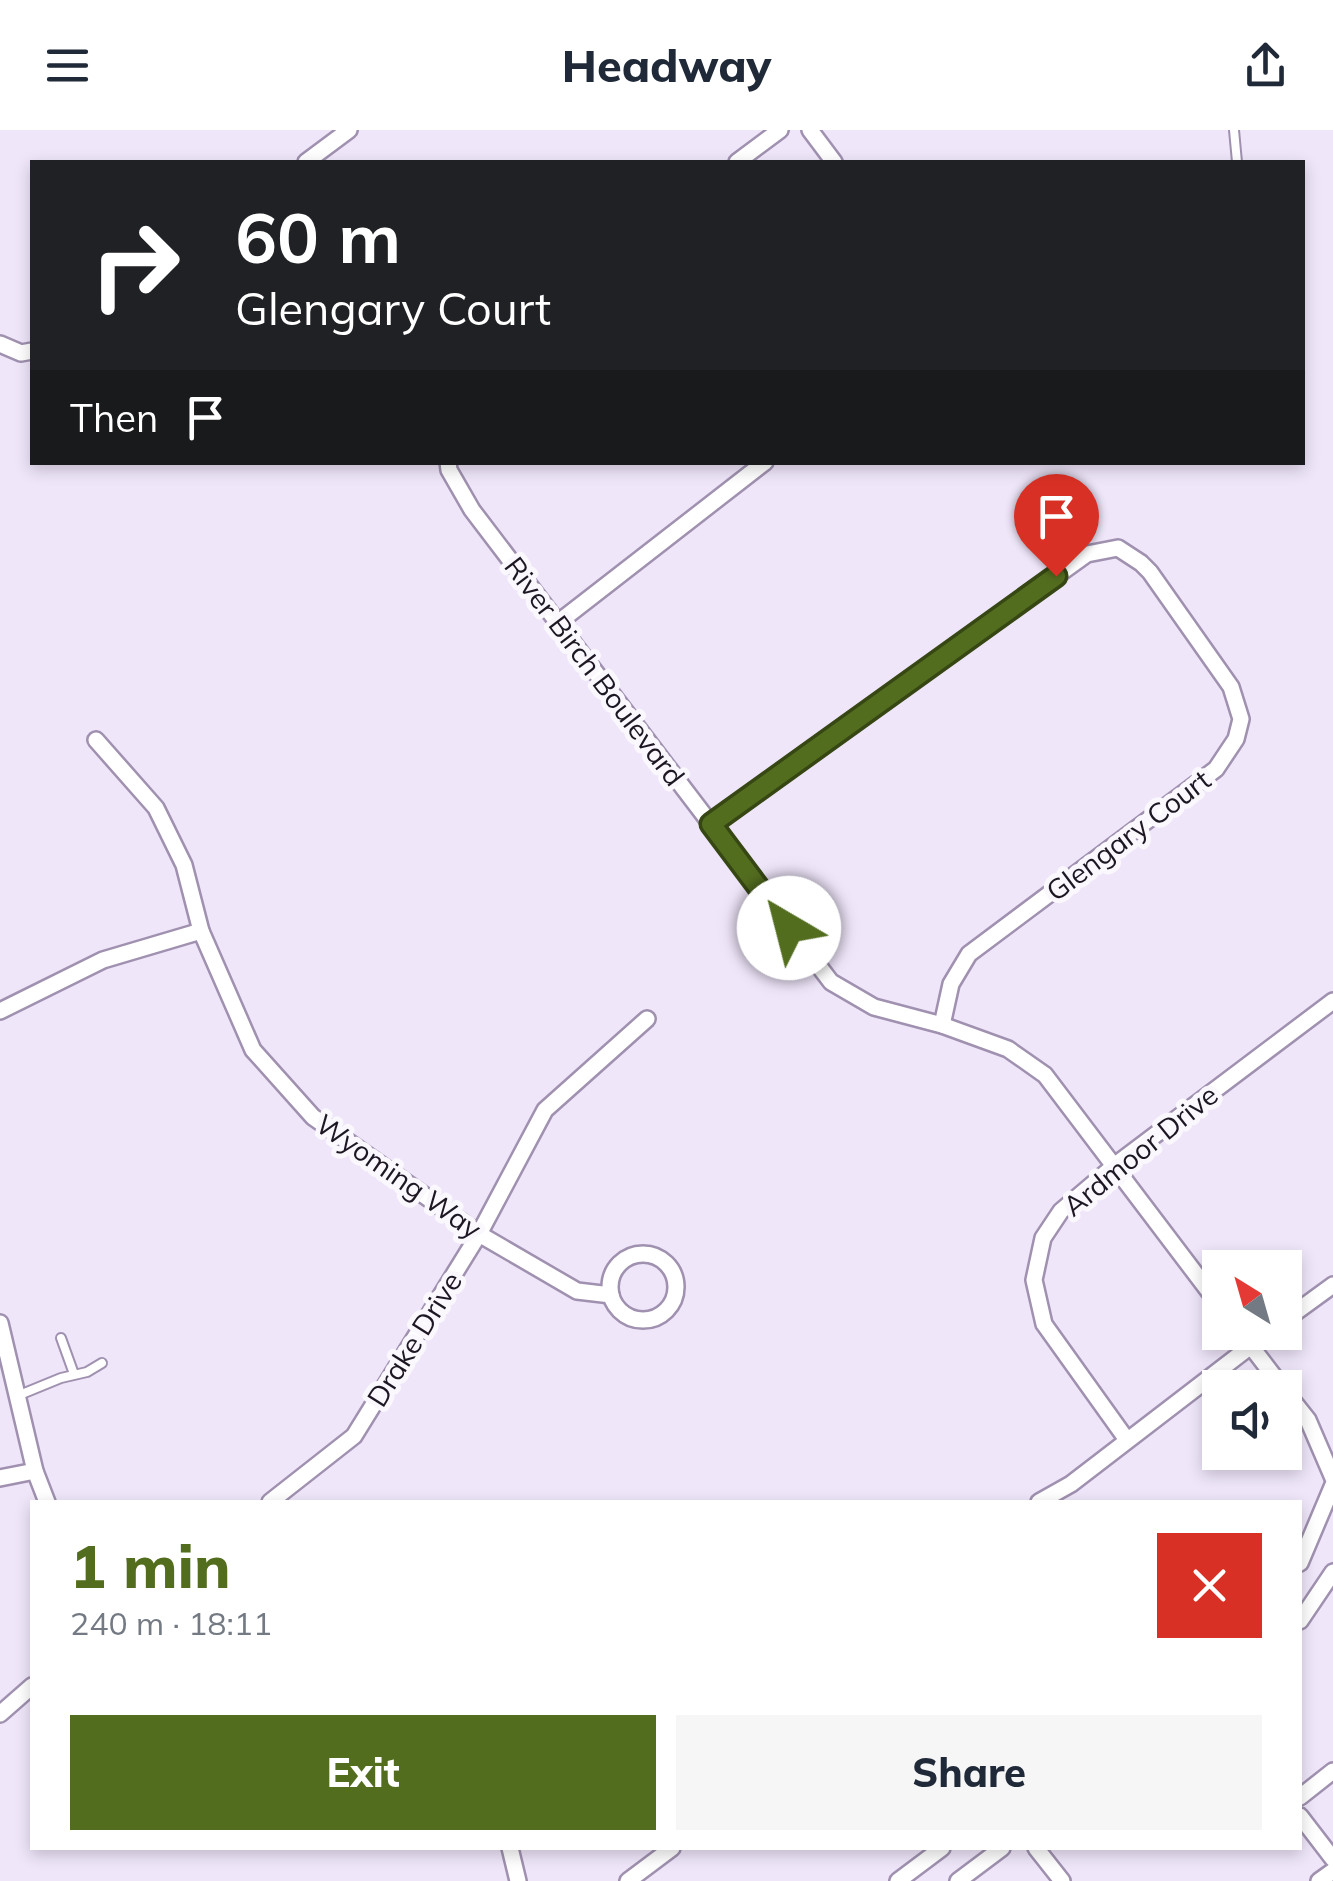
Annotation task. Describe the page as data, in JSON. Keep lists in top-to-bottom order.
{
  "streets": {
    "street": [
      "River Birch Boulevard",
      "Glengary Court",
      "Ardmoor Drive",
      "Wyoming Way",
      "Drake Drive"
    ]
  },
  "crossings": [
    ["River Birch Boulevard", "Glengary Court"],
    ["River Birch Boulevard", "Ardmoor Drive"],
    ["Wyoming Way", "Drake Drive"]
  ],
  "north": "top left",
  "page": {
    "header": "Headway",
    "turn": ["60 m", "Glengary Court"],
    "then": "Then",
    "heading": ["1 min", "240 m · 18:11"],
    "buttons": ["Exit", "Share"]
  }
}
